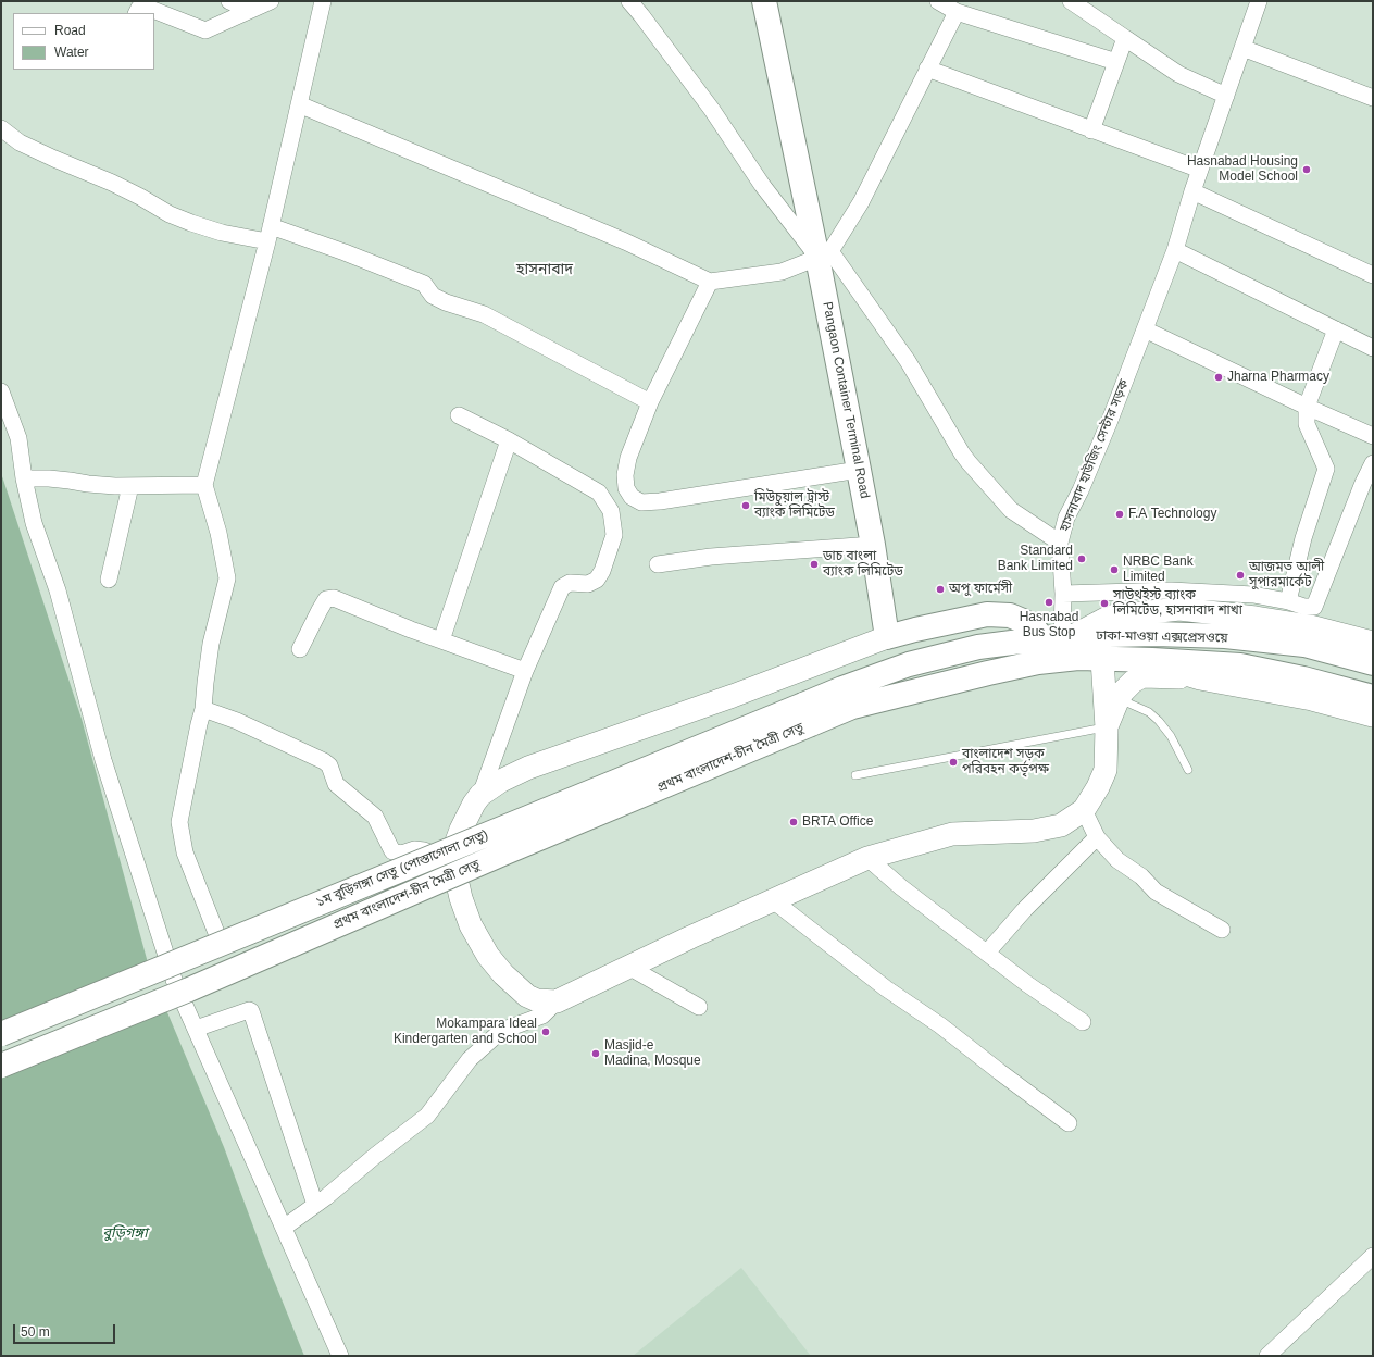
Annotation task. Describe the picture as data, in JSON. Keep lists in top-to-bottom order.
{
  "streets": {
    "highway": [
      "Pangaon Container Terminal Road",
      "ঢাকা-মাওয়া এক্সপ্রেসওয়ে",
      "প্রথম বাংলাদেশ-চীন মৈত্রী সেতু",
      "১ম বুড়িগঙ্গা সেতু (পোস্তাগোলা সেতু)"
    ],
    "street": ["হাসনাবাদ হাউজিং সেন্টার সড়ক"]
  },
  "crossings": [
    ["হাসনাবাদ হাউজিং সেন্টার সড়ক", "ঢাকা-মাওয়া এক্সপ্রেসওয়ে"],
    ["ঢাকা-মাওয়া এক্সপ্রেসওয়ে", "প্রথম বাংলাদেশ-চীন মৈত্রী সেতু"],
    ["ঢাকা-মাওয়া এক্সপ্রেসওয়ে", "১ম বুড়িগঙ্গা সেতু (পোস্তাগোলা সেতু)"],
    ["প্রথম বাংলাদেশ-চীন মৈত্রী সেতু", "১ম বুড়িগঙ্গা সেতু (পোস্তাগোলা সেতু)"]
  ],
  "districts": ["হাসনাবাদ"],
  "water": ["বুড়িগঙ্গা"],
  "places": [
    "Hasnabad Housing Model School",
    "Jharna Pharmacy",
    "মিউচুয়াল ট্রাস্ট ব্যাংক লিমিটেড",
    "F.A Technology",
    "Standard Bank Limited",
    "ডাচ বাংলা ব্যাংক লিমিটেড",
    "NRBC Bank Limited",
    "আজমত আলী সুপারমার্কেট",
    "অপু ফার্মেসী",
    "Hasnabad Bus Stop",
    "সাউথইস্ট ব্যাংক লিমিটেড, হাসনাবাদ শাখা",
    "বাংলাদেশ সড়ক পরিবহন কর্তৃপক্ষ",
    "BRTA Office",
    "Mokampara Ideal Kindergarten and School",
    "Masjid-e Madina, Mosque"
  ],
  "legend": ["Road", "Water"],
  "scale_bar": "50 m"
}
